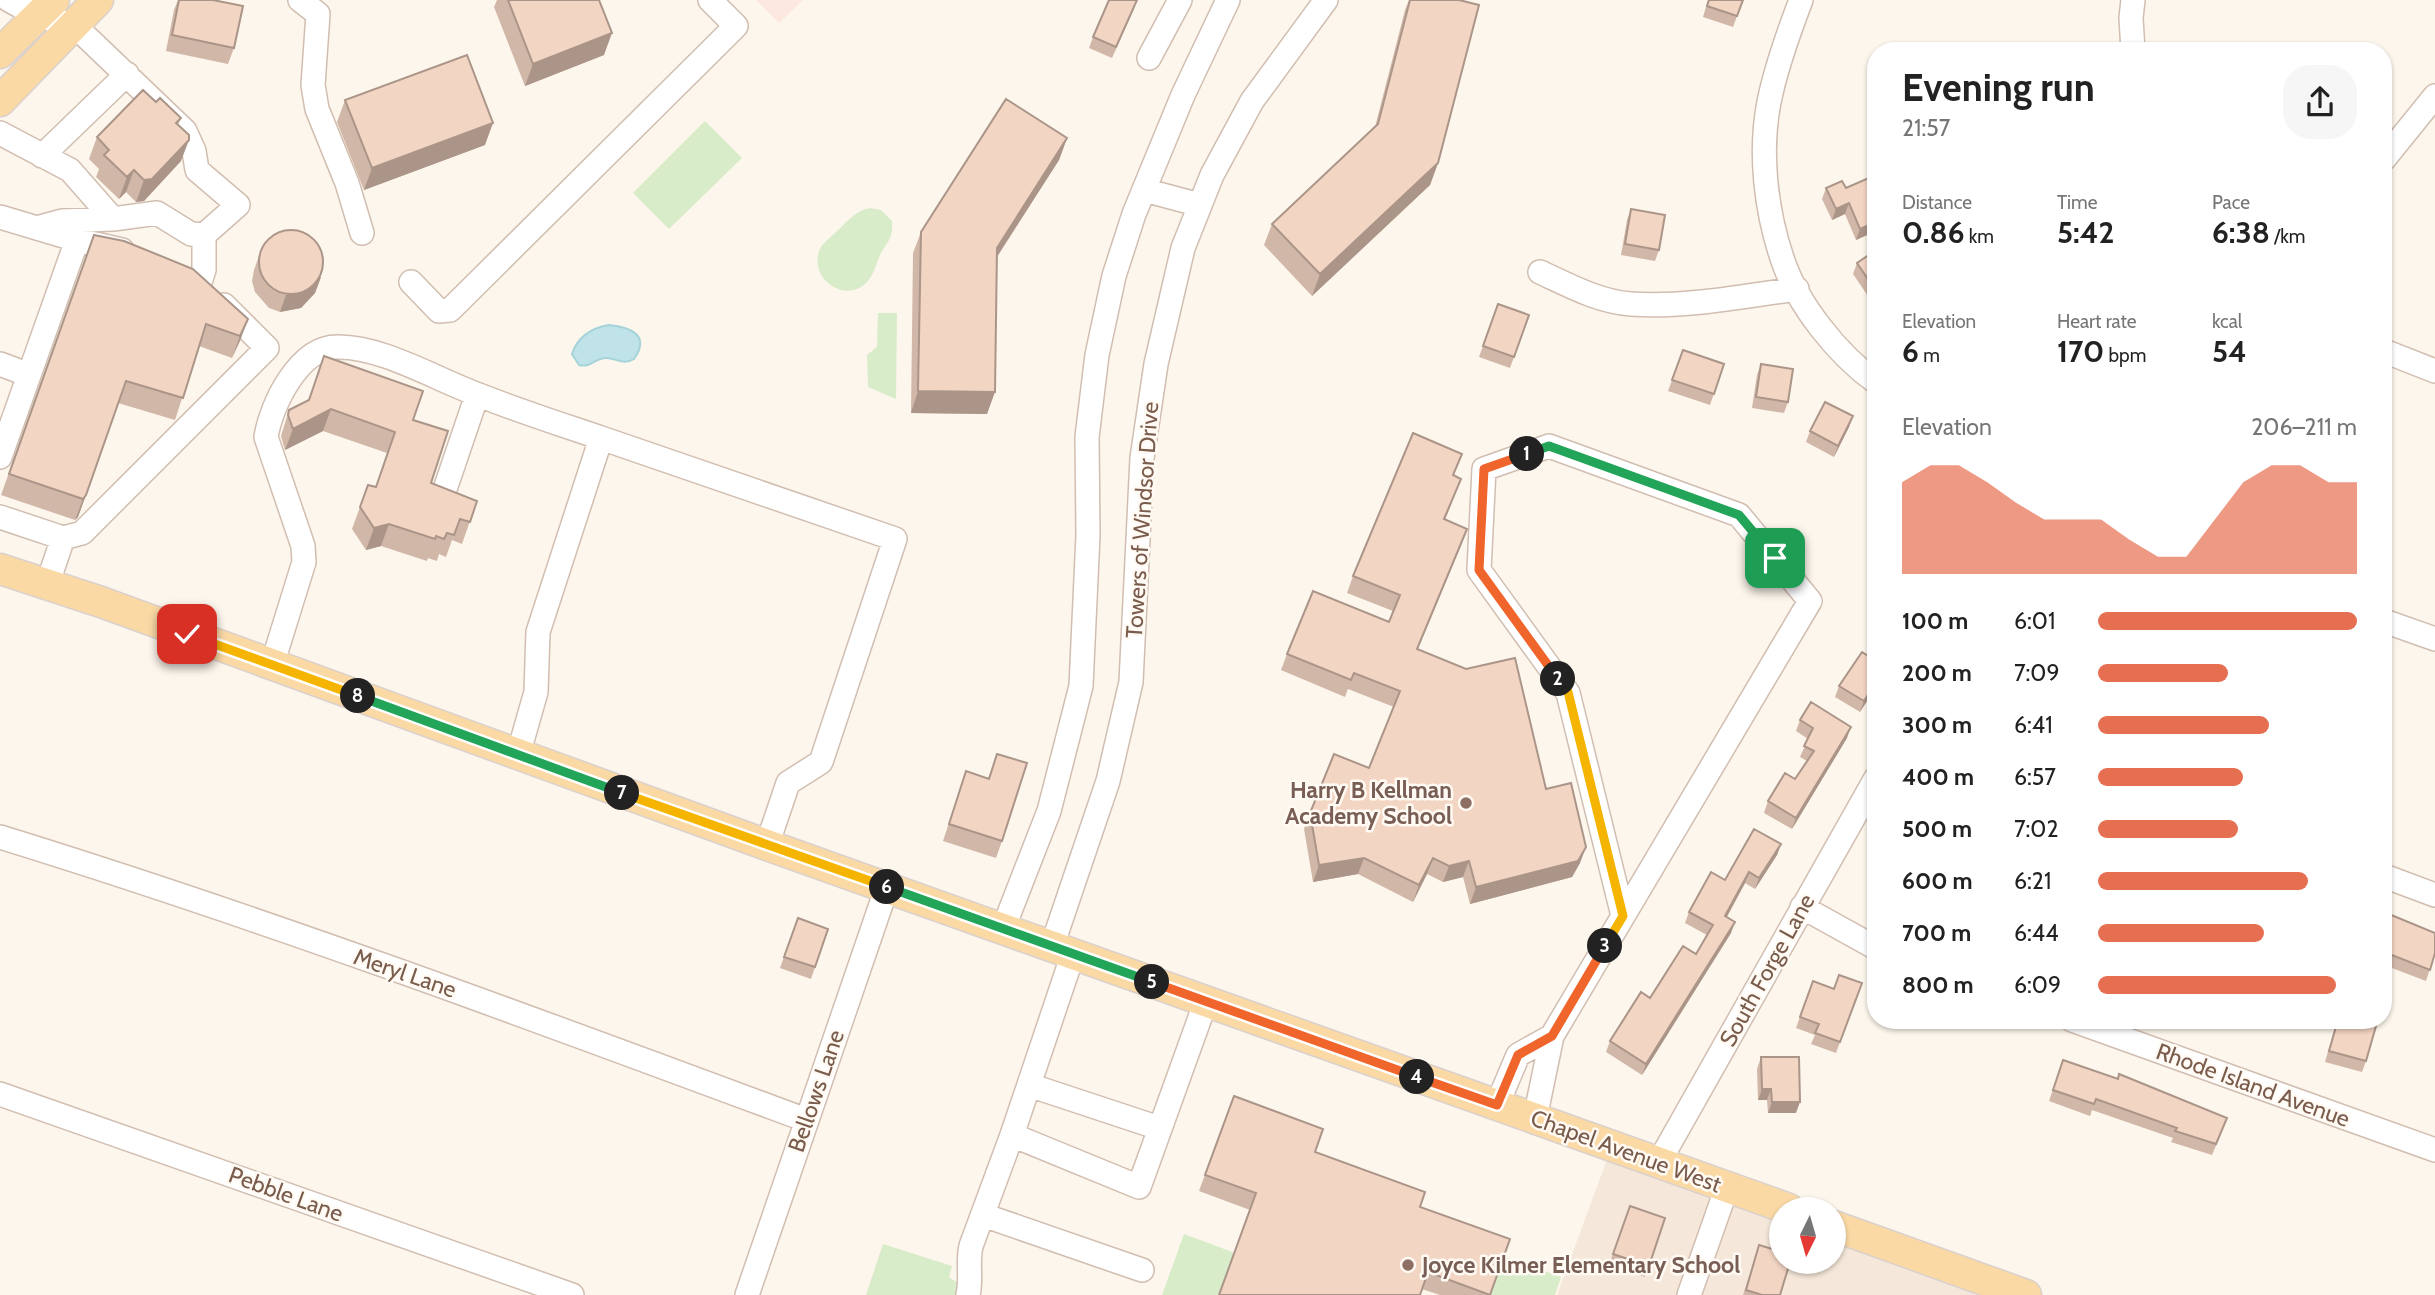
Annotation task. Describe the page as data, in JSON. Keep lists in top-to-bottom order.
{
  "streets": {
    "main road": ["Chapel Avenue West"],
    "street": [
      "Towers of Windsor Drive",
      "South Forge Lane",
      "Meryl Lane",
      "Rhode Island Avenue",
      "Bellows Lane",
      "Pebble Lane"
    ]
  },
  "crossings": [
    ["Towers of Windsor Drive", "Chapel Avenue West"],
    ["South Forge Lane", "Chapel Avenue West"],
    ["Meryl Lane", "Bellows Lane"],
    ["Bellows Lane", "Chapel Avenue West"]
  ],
  "places": ["Harry B Kellman Academy School", "Joyce Kilmer Elementary School"],
  "north": "bottom",
  "page": {
    "heading": ["Evening run", "21:57"],
    "stats": [
      ["Distance", "0.86 km"],
      ["Time", "5:42"],
      ["Pace", "6:38 /km"],
      ["Elevation", "6 m"],
      ["Heart rate", "170 bpm"],
      ["kcal", "54"]
    ],
    "chart": ["Elevation", "206–211 m"],
    "pins": [
      "1",
      "2",
      "8",
      "7",
      "6",
      "3",
      "5",
      "4"
    ],
    "list": [
      {
        "name": "100 m",
        "note": "6:01"
      },
      {
        "name": "200 m",
        "note": "7:09"
      },
      {
        "name": "300 m",
        "note": "6:41"
      },
      {
        "name": "400 m",
        "note": "6:57"
      },
      {
        "name": "500 m",
        "note": "7:02"
      },
      {
        "name": "600 m",
        "note": "6:21"
      },
      {
        "name": "700 m",
        "note": "6:44"
      },
      {
        "name": "800 m",
        "note": "6:09"
      }
    ]
  }
}
